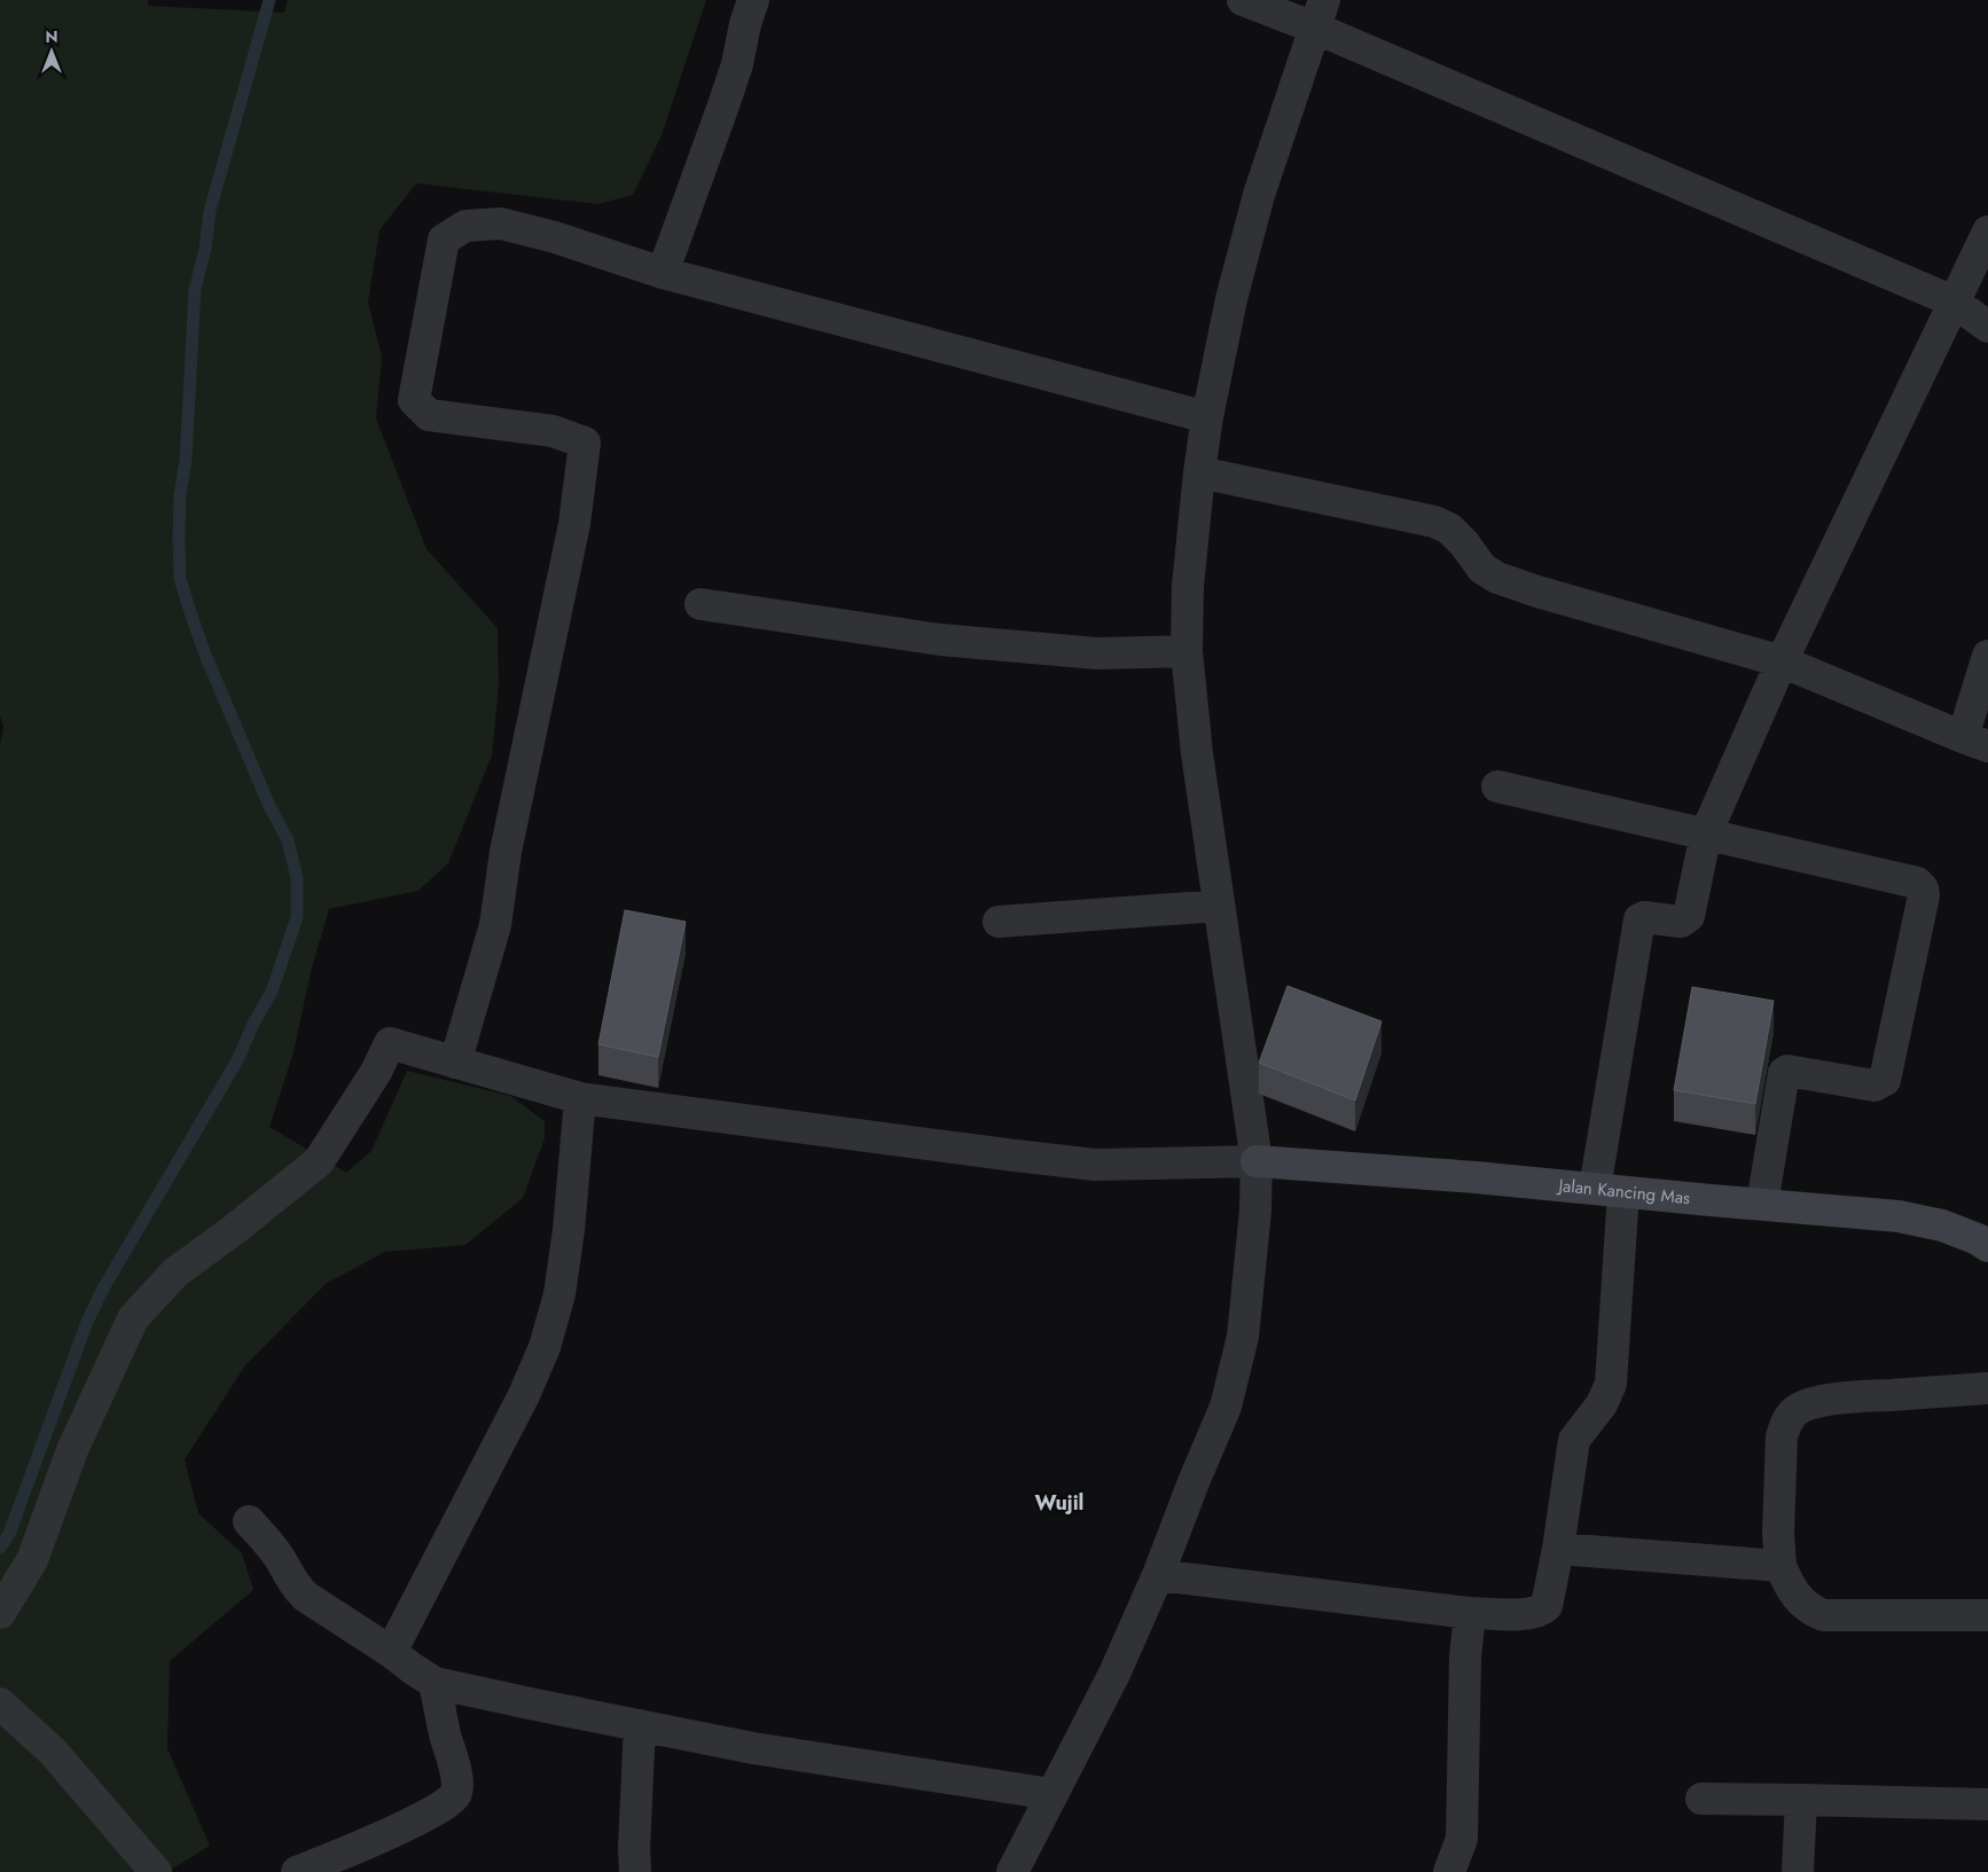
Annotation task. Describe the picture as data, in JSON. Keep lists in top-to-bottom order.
{
  "streets": {
    "street": ["Jalan Kancing Mas"]
  },
  "districts": ["Wujil"],
  "north": "top"
}
